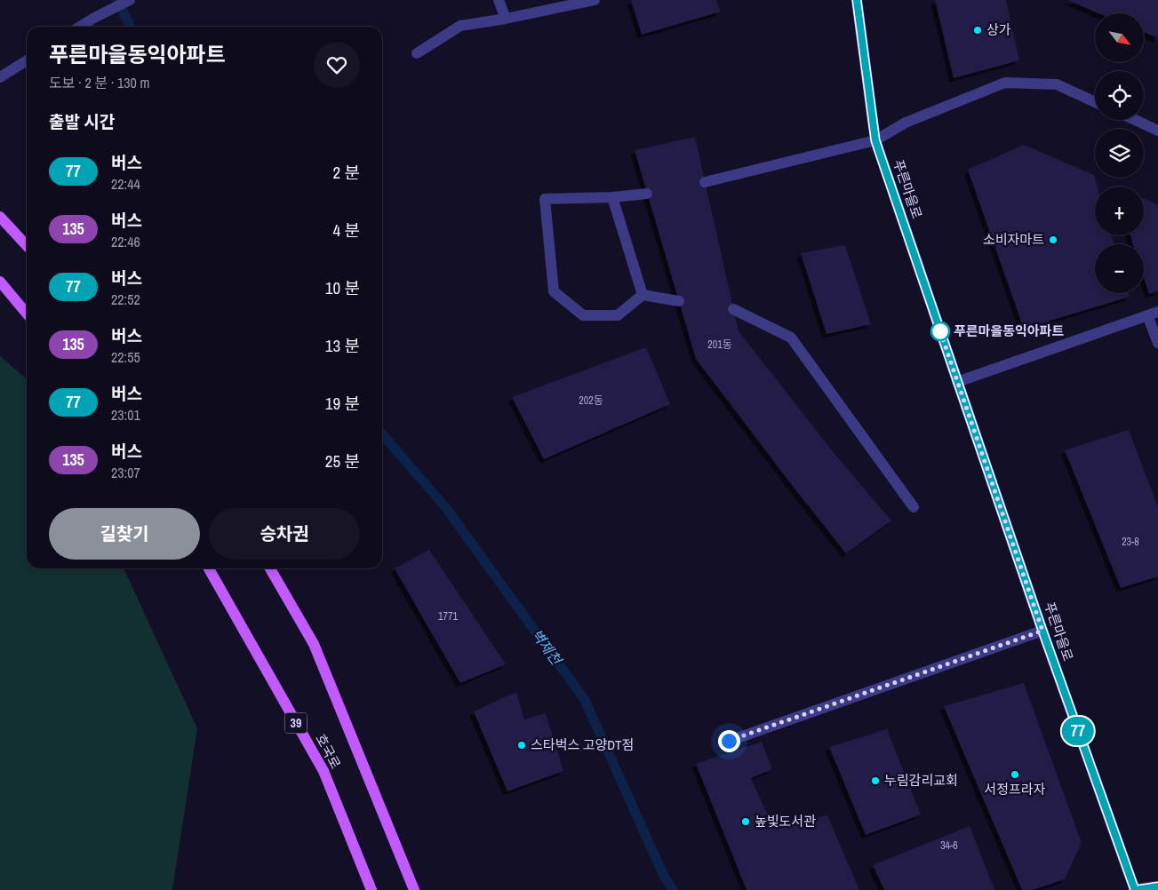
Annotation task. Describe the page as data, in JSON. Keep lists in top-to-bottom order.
{
  "streets": {
    "main road": ["39", "호국로"],
    "street": ["푸른마을로"]
  },
  "water": ["벽제천"],
  "places": [
    "상가",
    "소비자마트",
    "푸른마을동익아파트",
    "스타벅스 고양DT점",
    "서정프라자",
    "누림감리교회",
    "높빛도서관"
  ],
  "lines": ["bus line 77"],
  "house_numbers": [
    "201동",
    "202동",
    "23-8",
    "1771",
    "34-6"
  ],
  "north": "bottom right",
  "page": {
    "on_map": "77",
    "map_buttons": ["+", "−"],
    "heading": [
      ["푸른마을동익아파트", "도보 · 2 분 · 130 m"],
      "출발 시간"
    ],
    "list": [
      {
        "mark": "77",
        "name": "버스",
        "note": "22:44",
        "value": "2 분"
      },
      {
        "mark": "135",
        "name": "버스",
        "note": "22:46",
        "value": "4 분"
      },
      {
        "mark": "77",
        "name": "버스",
        "note": "22:52",
        "value": "10 분"
      },
      {
        "mark": "135",
        "name": "버스",
        "note": "22:55",
        "value": "13 분"
      },
      {
        "mark": "77",
        "name": "버스",
        "note": "23:01",
        "value": "19 분"
      },
      {
        "mark": "135",
        "name": "버스",
        "note": "23:07",
        "value": "25 분"
      }
    ],
    "buttons": ["길찾기", "승차권"]
  }
}
